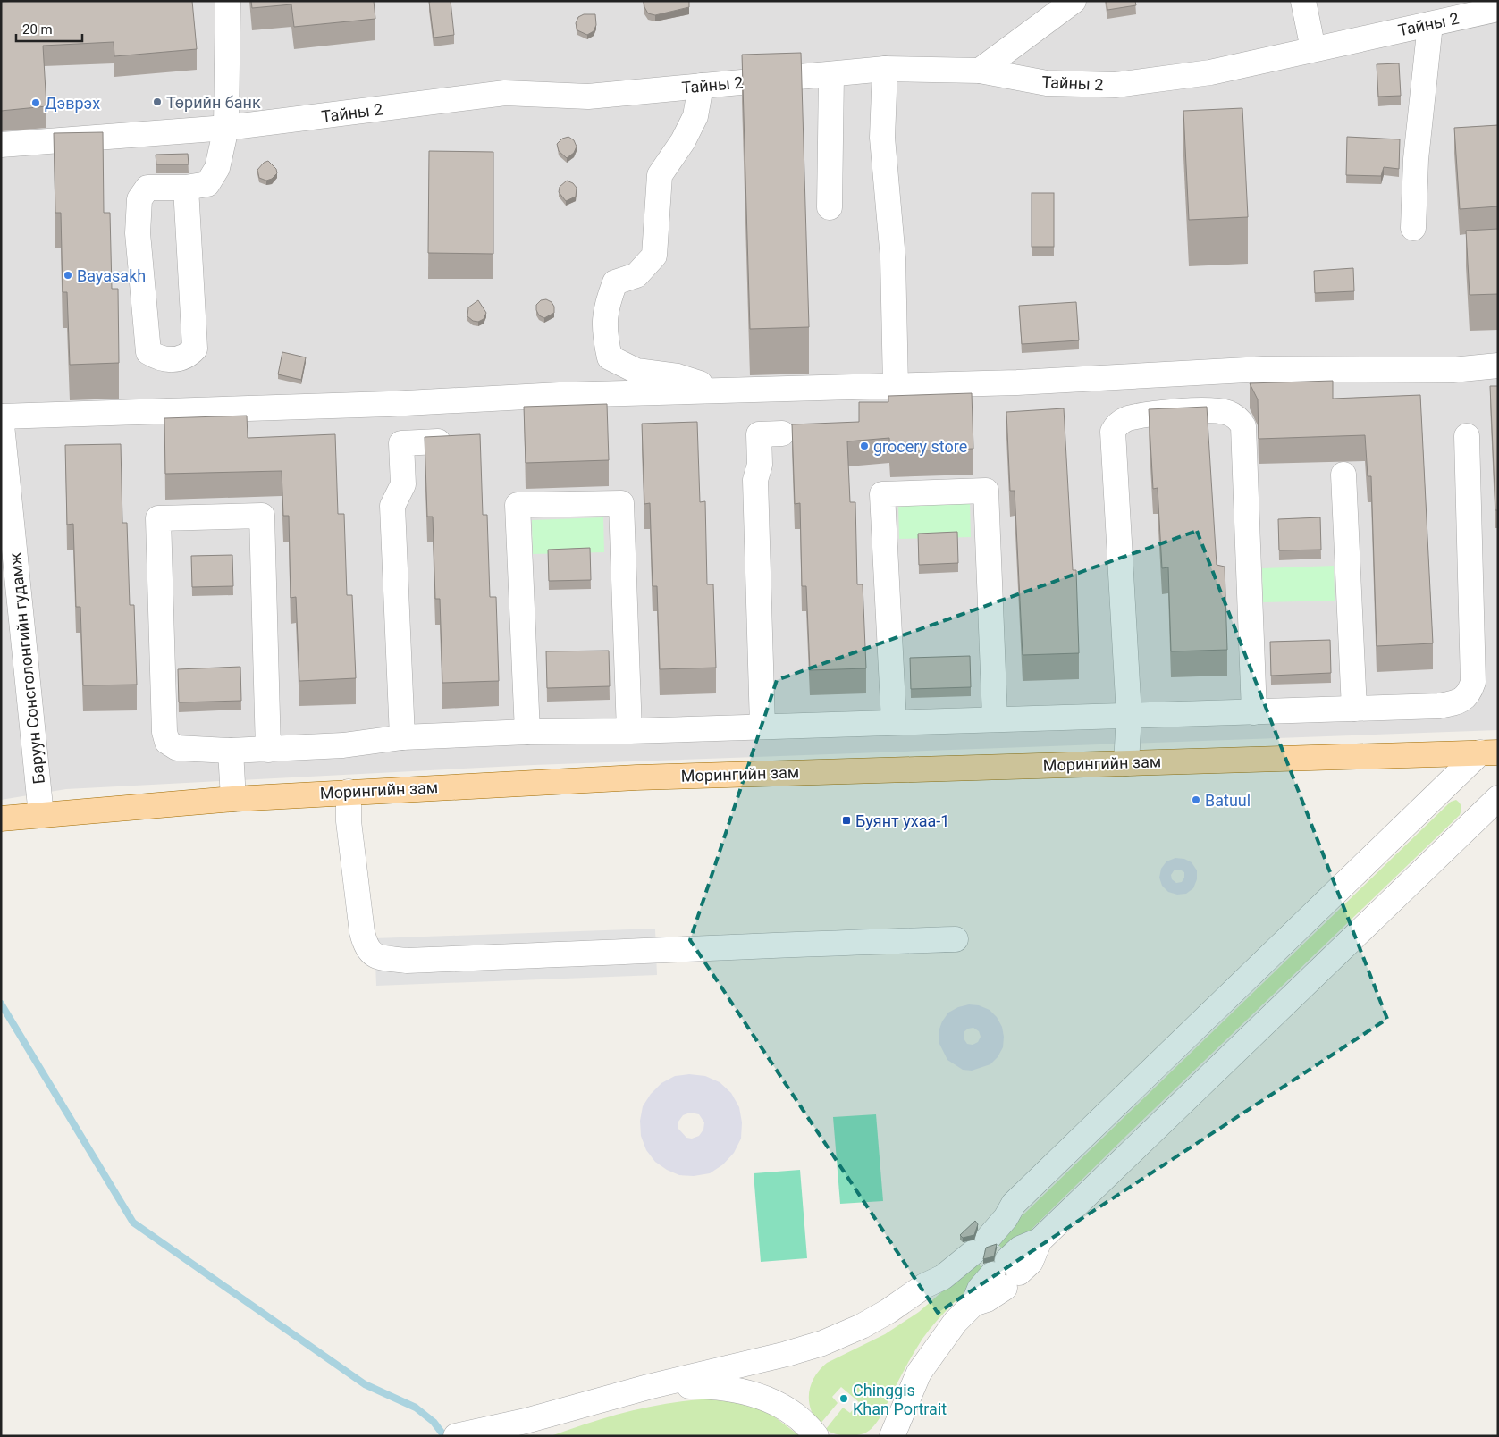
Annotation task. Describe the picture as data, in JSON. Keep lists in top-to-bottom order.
{
  "streets": {
    "main road": ["Морингийн зам"],
    "street": ["Тайны 2", "Баруун Сонсголонгийн гудамж"]
  },
  "crossings": [
    ["Баруун Сонсголонгийн гудамж", "Морингийн зам"]
  ],
  "places": {
    "other": [
      "Төрийн банк",
      "Дэврэх",
      "Bayasakh",
      "grocery store",
      "Batuul",
      "Chinggis Khan Portrait"
    ],
    "transit": ["Буянт ухаа-1"]
  },
  "scale_bar": "20 m"
}
